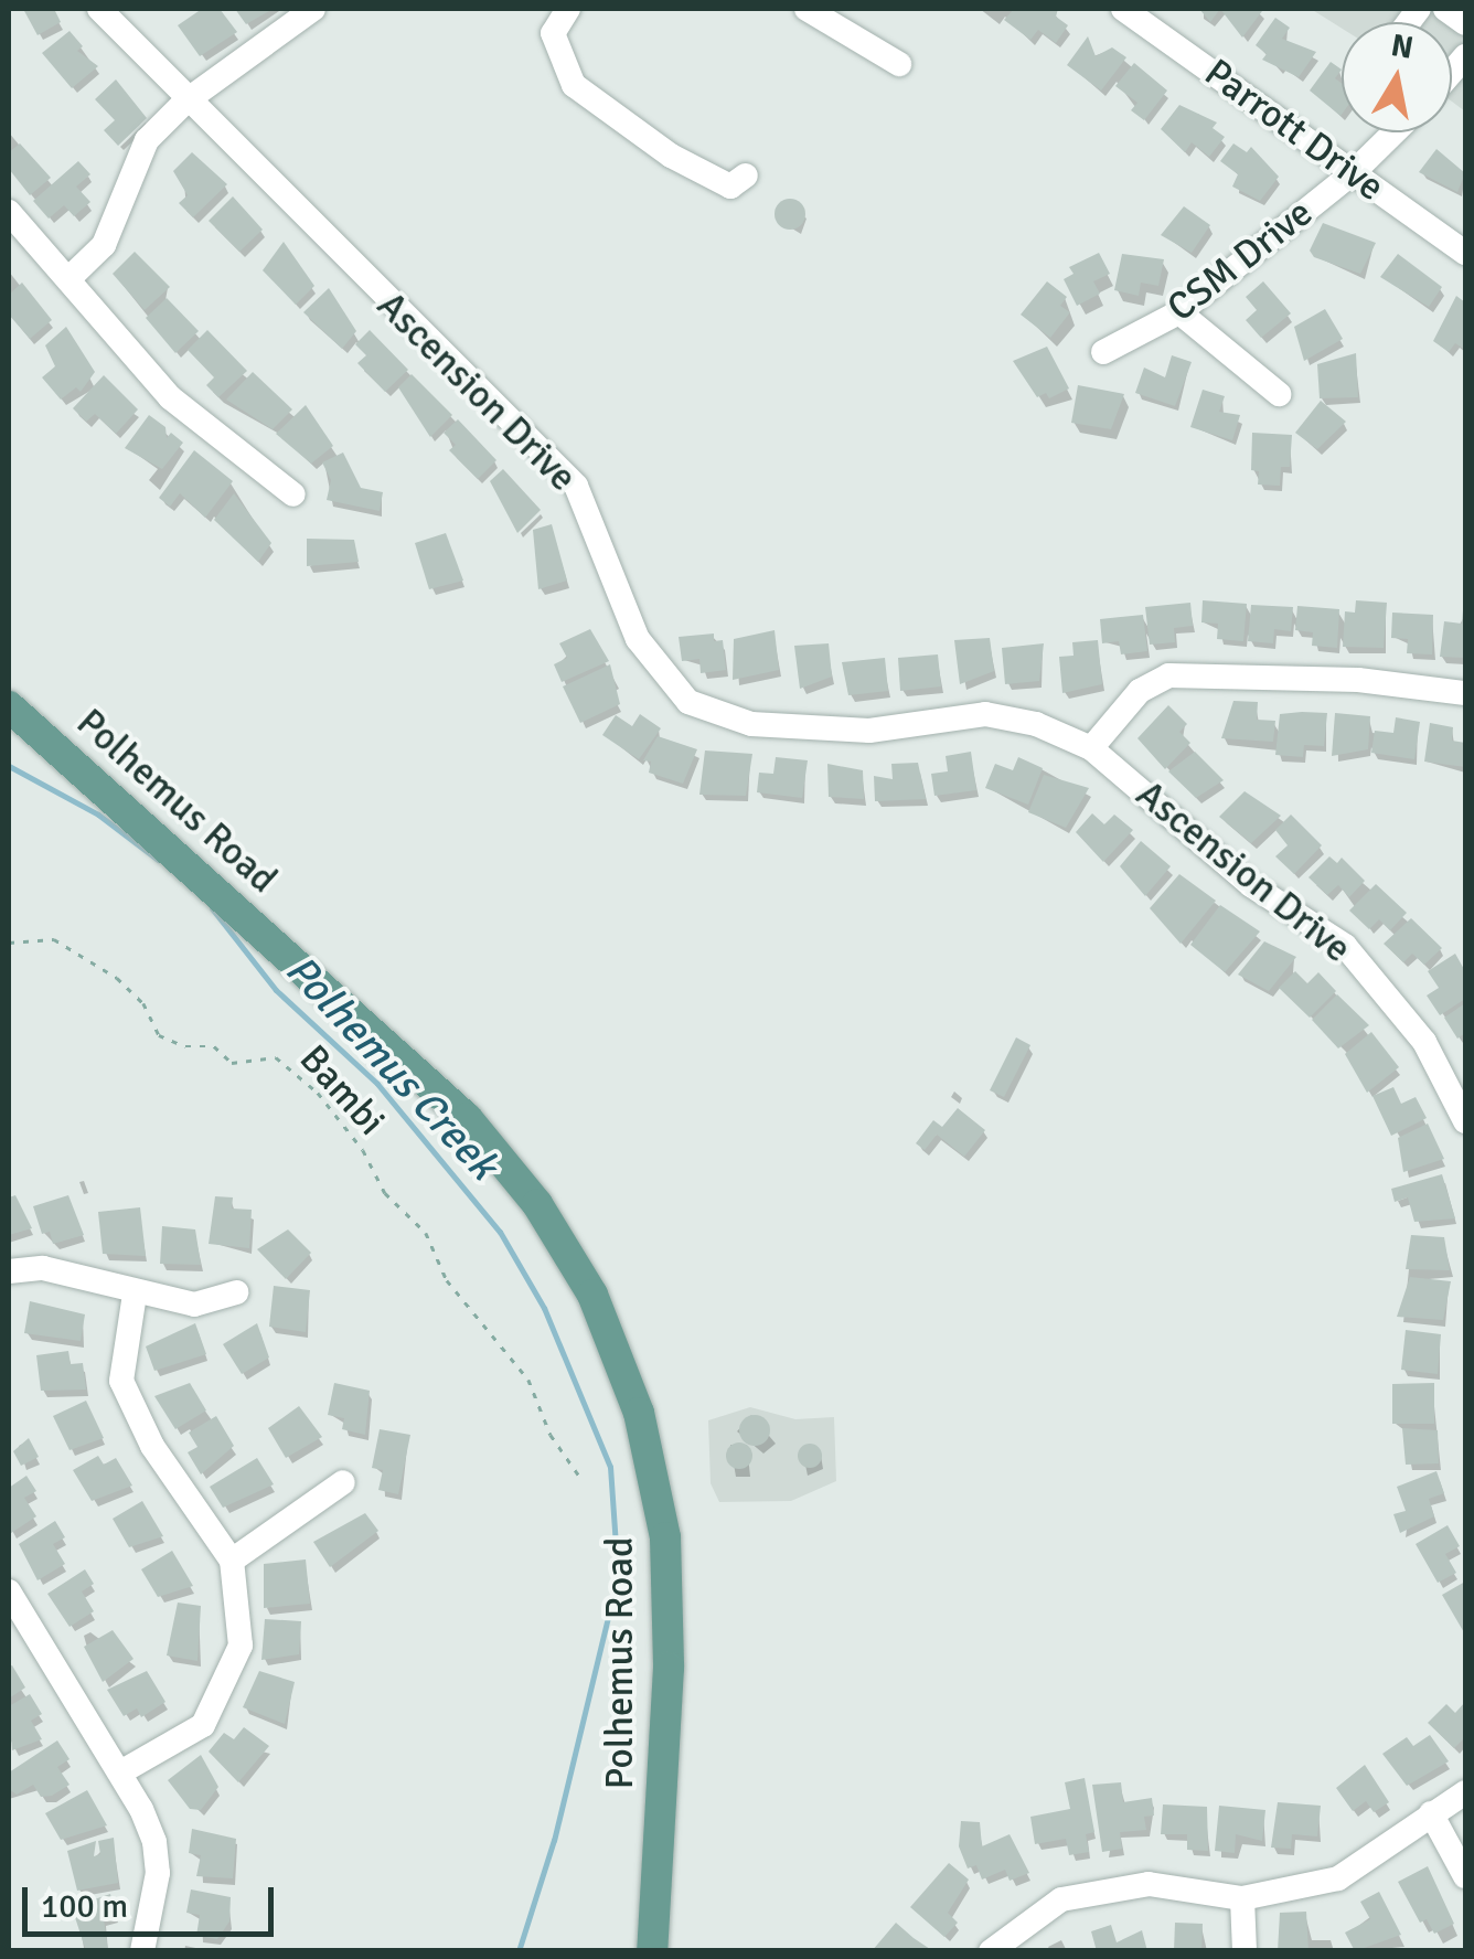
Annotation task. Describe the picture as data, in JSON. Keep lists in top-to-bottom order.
{
  "streets": {
    "main road": ["Polhemus Road"],
    "street": ["Parrott Drive", "CSM Drive", "Ascension Drive"],
    "path": ["Bambi"]
  },
  "crossings": [
    ["Parrott Drive", "CSM Drive"]
  ],
  "water": ["Polhemus Creek"],
  "scale_bar": "100 m",
  "north": "top"
}
